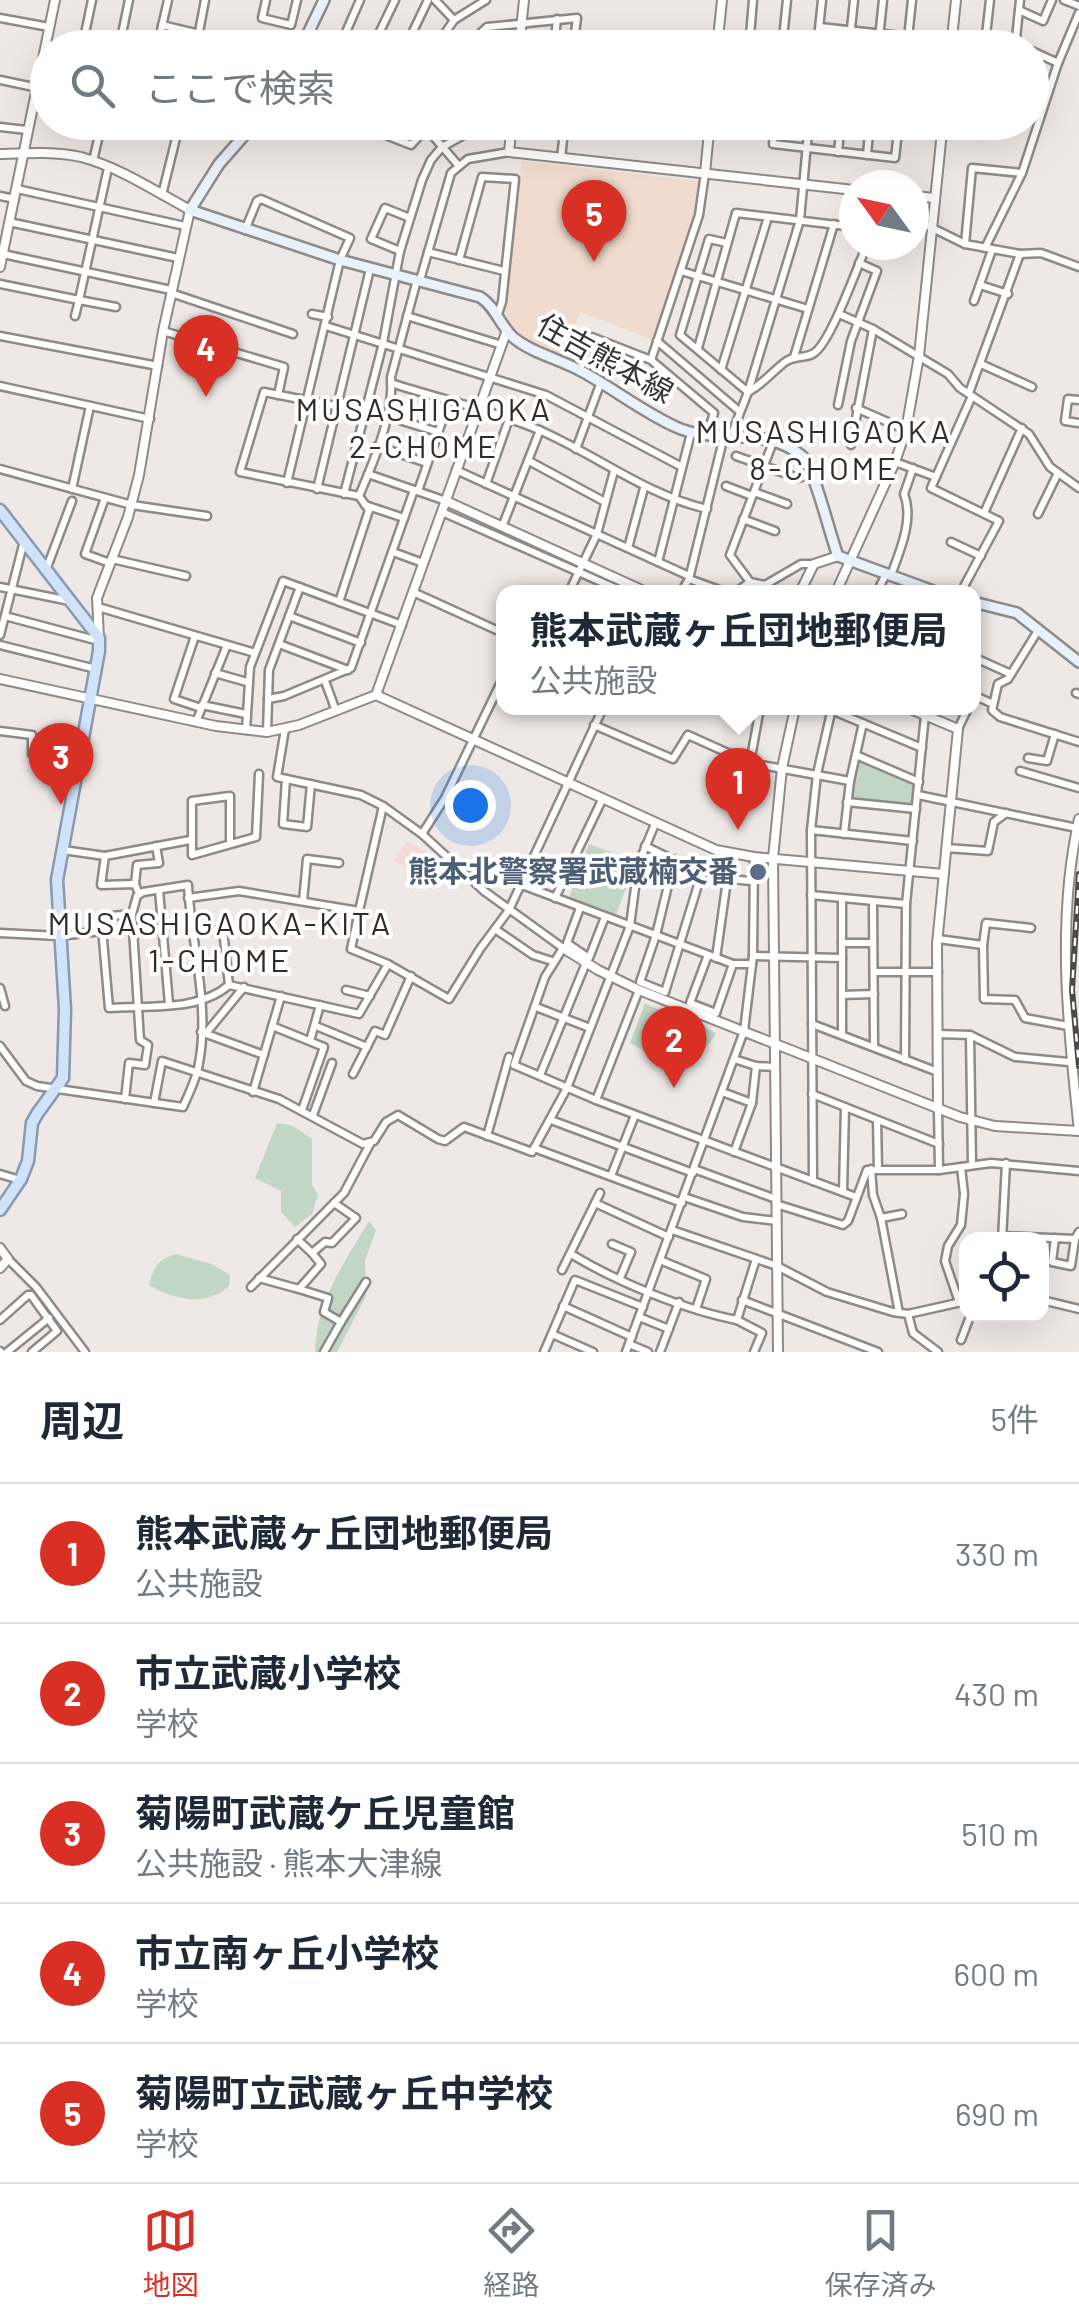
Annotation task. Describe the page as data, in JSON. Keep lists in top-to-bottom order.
{
  "streets": {
    "main road": ["住吉熊本線"]
  },
  "districts": ["MUSASHIGAOKA 2-CHOME", "MUSASHIGAOKA 8-CHOME", "MUSASHIGAOKA-KITA 1-CHOME"],
  "places": ["熊本北警察署武蔵楠交番"],
  "north": "top left",
  "page": {
    "search": "ここで検索",
    "pins": [
      "5",
      "4",
      "3",
      "1",
      "2"
    ],
    "popup": ["熊本武蔵ヶ丘団地郵便局", "公共施設"],
    "heading": ["周辺", "5件"],
    "list": [
      {
        "mark": "1",
        "name": "熊本武蔵ヶ丘団地郵便局",
        "note": "公共施設",
        "value": "330 m"
      },
      {
        "mark": "2",
        "name": "市立武蔵小学校",
        "note": "学校",
        "value": "430 m"
      },
      {
        "mark": "3",
        "name": "菊陽町武蔵ケ丘児童館",
        "note": "公共施設 · 熊本大津線",
        "value": "510 m"
      },
      {
        "mark": "4",
        "name": "市立南ヶ丘小学校",
        "note": "学校",
        "value": "600 m"
      },
      {
        "mark": "5",
        "name": "菊陽町立武蔵ヶ丘中学校",
        "note": "学校",
        "value": "690 m"
      }
    ],
    "nav": ["地図", "経路", "保存済み"]
  }
}
